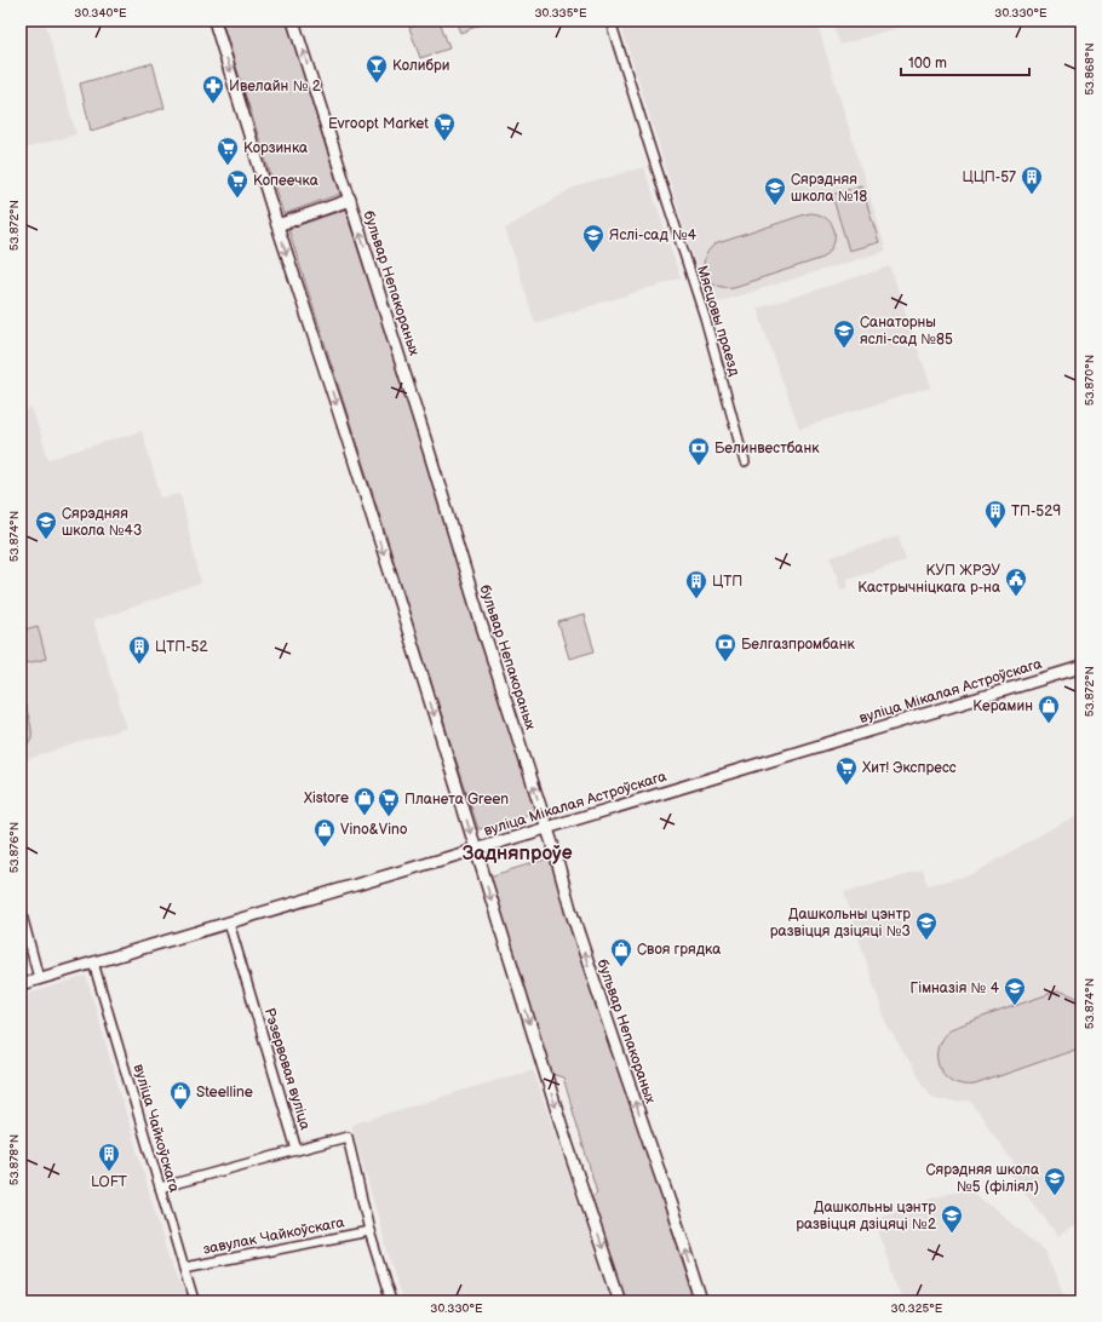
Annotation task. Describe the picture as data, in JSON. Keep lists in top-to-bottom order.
{
  "streets": {
    "main road": ["бульвар Непакораных", "вуліца Мікалая Астроўскага"],
    "street": [
      "Мясцовы праезд",
      "Рэзервовая вуліца",
      "вуліца Чайкоўскага",
      "завулак Чайкоўскага"
    ]
  },
  "crossings": [
    ["бульвар Непакораных", "вуліца Мікалая Астроўскага"],
    ["вуліца Мікалая Астроўскага", "Рэзервовая вуліца"],
    ["вуліца Мікалая Астроўскага", "вуліца Чайкоўскага"],
    ["Рэзервовая вуліца", "завулак Чайкоўскага"],
    ["вуліца Чайкоўскага", "завулак Чайкоўскага"]
  ],
  "districts": ["Задняпроўе"],
  "places": {
    "bar": ["Колибри"],
    "pharmacy": ["Ивелайн № 2"],
    "supermarket": [
      "Evroopt Market",
      "Корзинка",
      "Копеечка",
      "Хит! Экспресс",
      "Планета Green"
    ],
    "building": [
      "ЦЦП-57",
      "ТП-529",
      "ЦТП",
      "ЦТП-52",
      "LOFT"
    ],
    "school or university": [
      "Сярэдняя школа №18",
      "Яслі-сад №4",
      "Санаторны яслі-сад №85",
      "Сярэдняя школа №43",
      "Дашкольны цэнтр развіцця дзіцяці №3",
      "Гімназія № 4",
      "Сярэдняя школа №5 (філіял)",
      "Дашкольны цэнтр развіцця дзіцяці №2"
    ],
    "bank": ["Белинвестбанк", "Белгазпромбанк"],
    "public building": ["КУП ЖРЭУ Кастрычніцкага р-на"],
    "shop": [
      "Керамин",
      "Xistore",
      "Vino&Vino",
      "Своя грядка",
      "Steelline"
    ]
  },
  "scale_bar": "100 m",
  "coordinates": [
    "30.340°E",
    "30.335°E",
    "30.330°E",
    "53.868°N",
    "53.872°N",
    "53.870°N",
    "53.874°N",
    "53.876°N",
    "53.878°N",
    "30.325°E"
  ]
}
